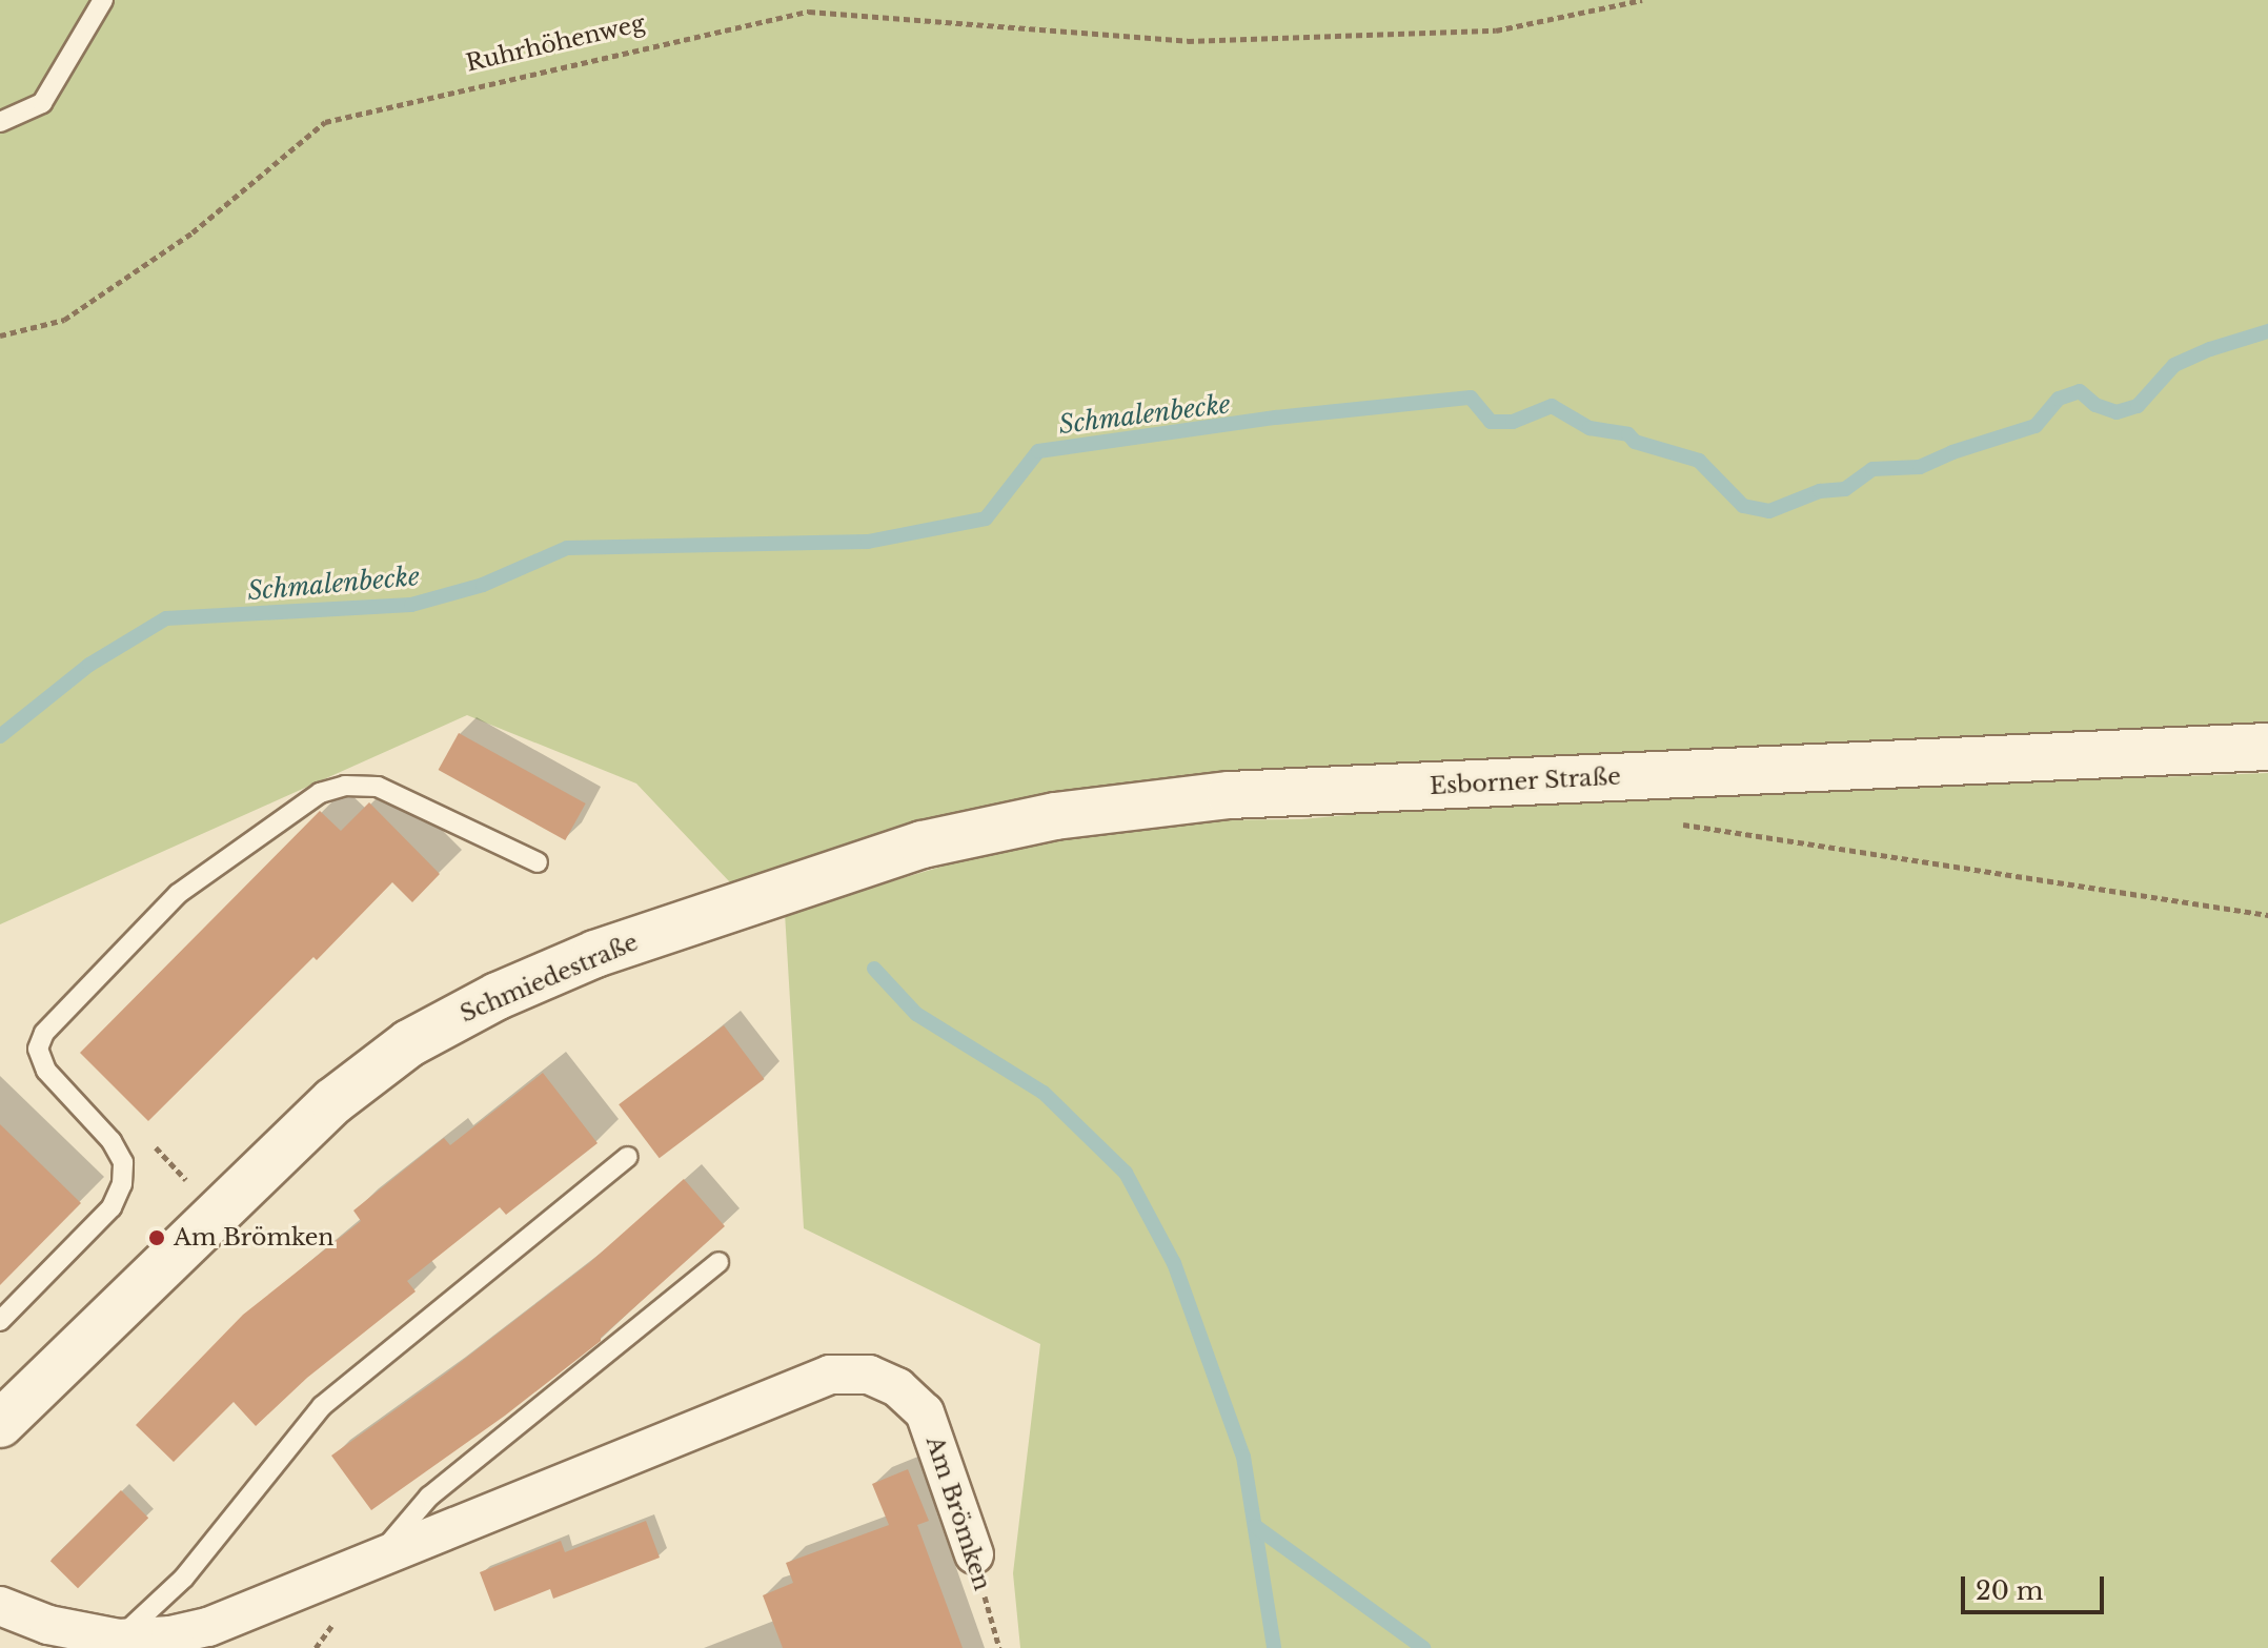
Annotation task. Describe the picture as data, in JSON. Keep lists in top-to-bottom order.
{
  "streets": {
    "main road": ["Esborner Straße", "Schmiedestraße"],
    "street": ["Am Brömken"],
    "path": ["Ruhrhöhenweg"]
  },
  "crossings": [
    ["Esborner Straße", "Schmiedestraße"]
  ],
  "water": ["Schmalenbecke"],
  "places": ["Am Brömken"],
  "scale_bar": "20 m"
}
